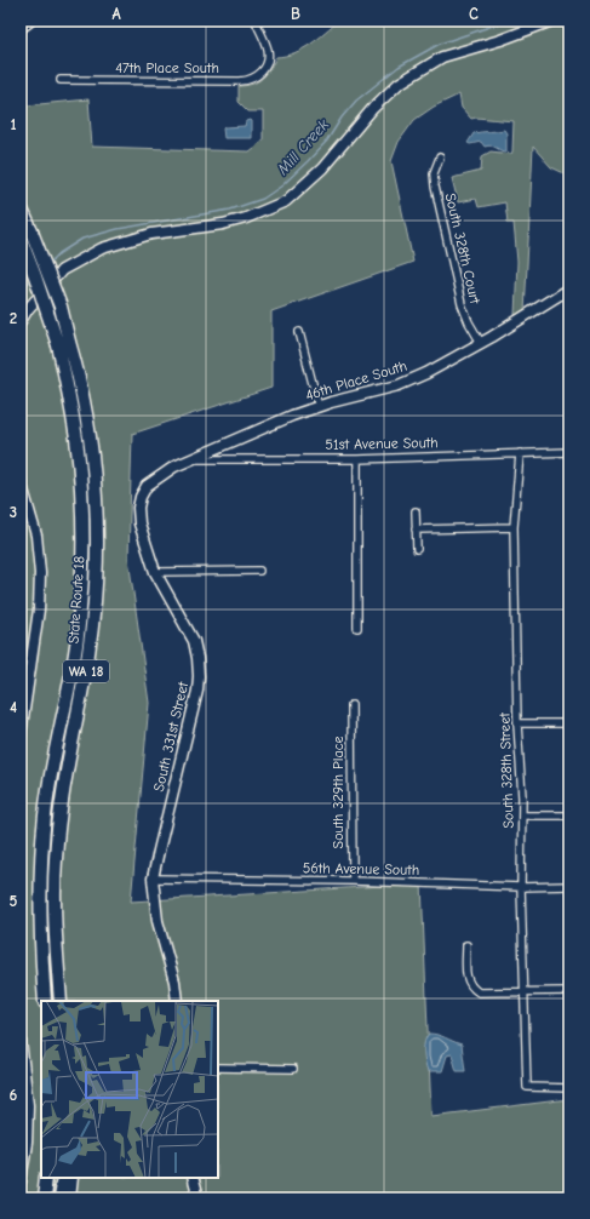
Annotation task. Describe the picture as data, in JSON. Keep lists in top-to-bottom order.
{
  "streets": {
    "highway": ["State Route 18", "WA 18"],
    "main road": ["46th Place South", "South 331st Street"],
    "street": [
      "47th Place South",
      "South 328th Court",
      "51st Avenue South",
      "South 328th Street",
      "South 329th Place",
      "56th Avenue South"
    ]
  },
  "crossings": [
    ["South 328th Court", "46th Place South"],
    ["46th Place South", "51st Avenue South"],
    ["46th Place South", "South 331st Street"],
    ["51st Avenue South", "South 331st Street"],
    ["51st Avenue South", "South 328th Street"],
    ["South 331st Street", "56th Avenue South"],
    ["South 328th Street", "56th Avenue South"],
    ["South 329th Place", "56th Avenue South"]
  ],
  "water": ["Mill Creek"],
  "grid": {
    "columns": ["A", "B", "C"],
    "rows": [
      "1",
      "2",
      "3",
      "4",
      "5",
      "6"
    ]
  }
}
